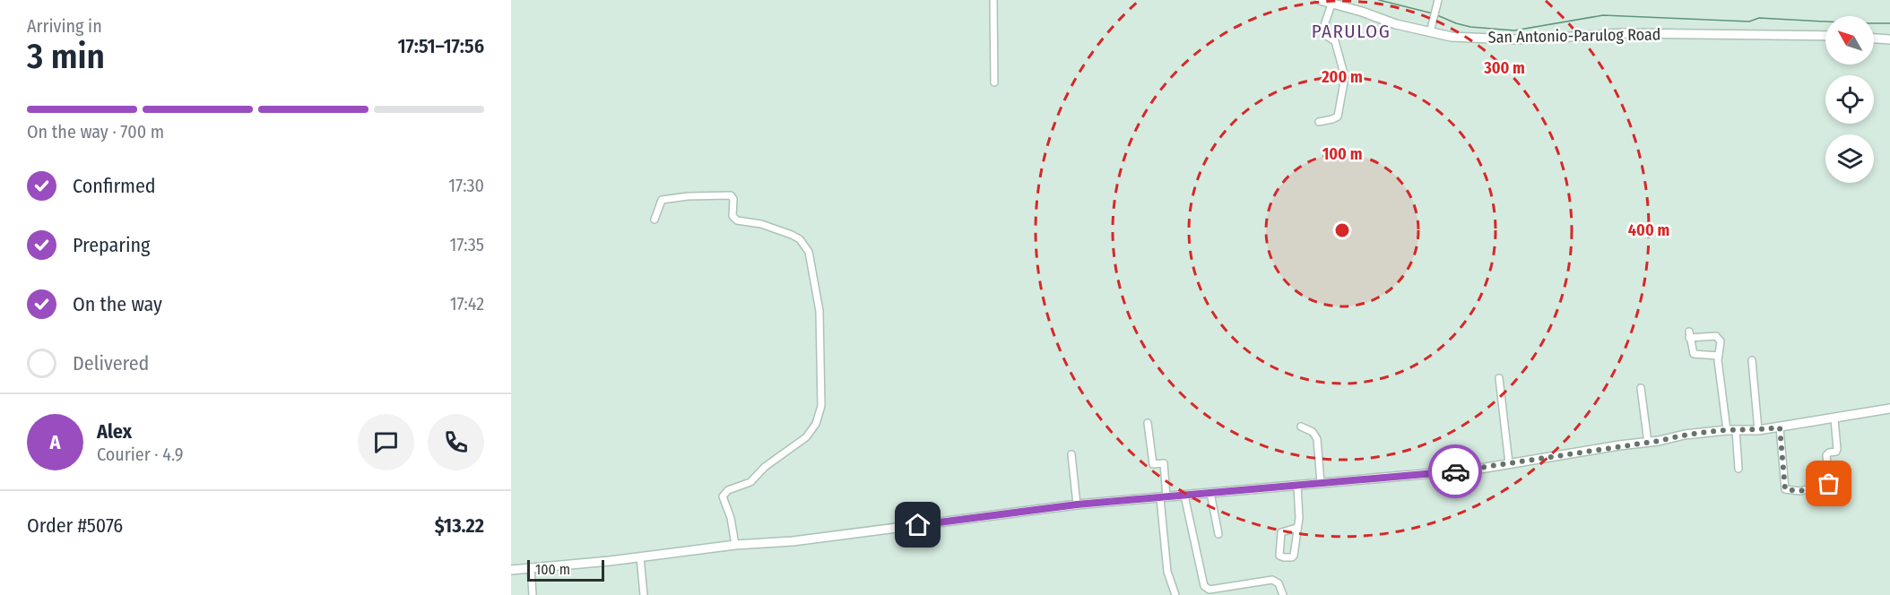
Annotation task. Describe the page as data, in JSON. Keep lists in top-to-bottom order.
{
  "streets": {
    "street": ["San Antonio-Parulog Road"]
  },
  "districts": ["PARULOG"],
  "scale_bar": "100 m",
  "north": "top left",
  "page": {
    "heading": ["3 min", "Arriving in", "17:51–17:56"],
    "panel": [
      "Alex",
      "Courier · 4.9",
      "Order #5076",
      "$13.22"
    ],
    "bar": "On the way · 700 m",
    "list": [
      ["Confirmed", "17:30"],
      ["Preparing", "17:35"],
      ["On the way", "17:42"],
      "Delivered"
    ],
    "round": "A",
    "scale": "100 m"
  },
  "rings": [
    "300 m",
    "200 m",
    "100 m",
    "400 m"
  ]
}
